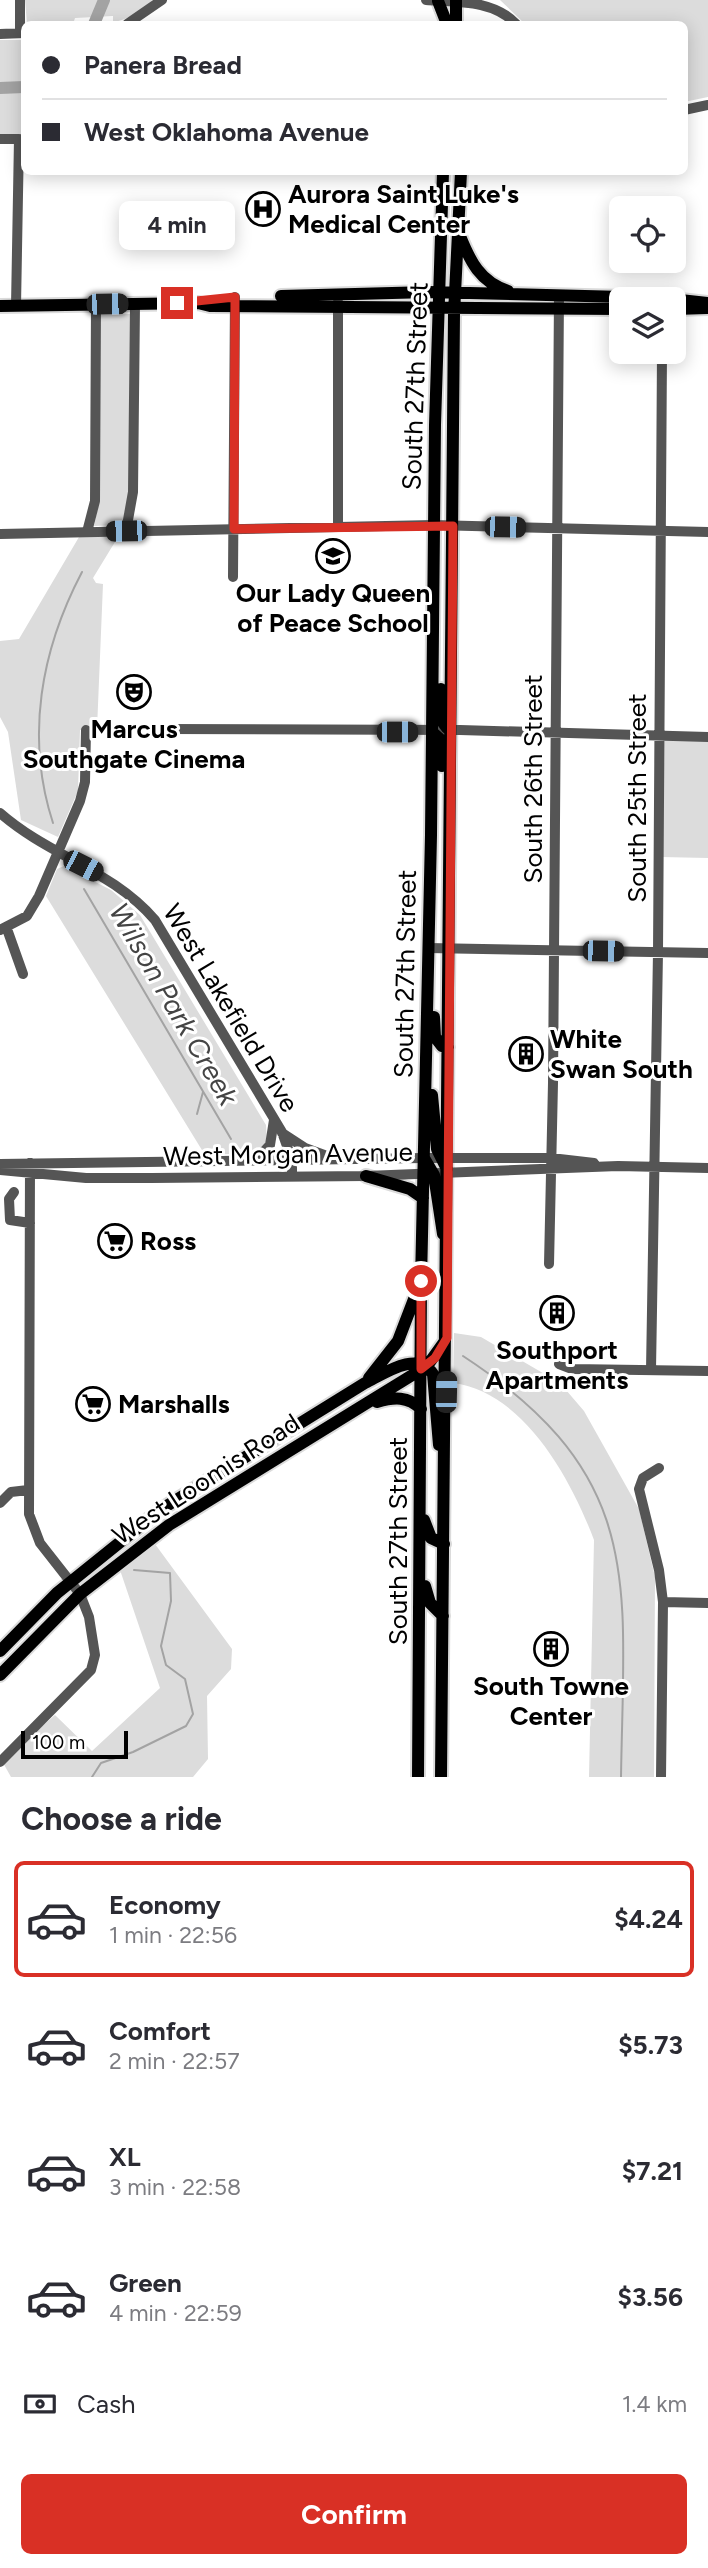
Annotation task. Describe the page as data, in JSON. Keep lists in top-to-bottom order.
{
  "streets": {
    "main road": ["South 27th Street", "West Loomis Road"],
    "street": [
      "South 26th Street",
      "South 25th Street",
      "West Lakefield Drive",
      "West Morgan Avenue"
    ]
  },
  "crossings": [
    ["South 27th Street", "West Morgan Avenue"],
    ["South 27th Street", "West Loomis Road"],
    ["South 26th Street", "West Morgan Avenue"],
    ["South 25th Street", "West Morgan Avenue"],
    ["West Lakefield Drive", "West Morgan Avenue"]
  ],
  "water": ["Wilson Park Creek"],
  "places": {
    "hospital": ["Aurora Saint Luke's Medical Center"],
    "school or university": ["Our Lady Queen of Peace School"],
    "theatre": ["Marcus Southgate Cinema"],
    "building": ["White Swan South", "Southport Apartments", "South Towne Center"],
    "supermarket": ["Ross", "Marshalls"]
  },
  "scale_bar": "100 m",
  "page": {
    "banner": ["Panera Bread", "West Oklahoma Avenue"],
    "bubble": "4 min",
    "scale": "100 m",
    "heading": "Choose a ride",
    "list": [
      {
        "name": "Economy",
        "note": "1 min · 22:56",
        "value": "$4.24"
      },
      {
        "name": "Comfort",
        "note": "2 min · 22:57",
        "value": "$5.73"
      },
      {
        "name": "XL",
        "note": "3 min · 22:58",
        "value": "$7.21"
      },
      {
        "name": "Green",
        "note": "4 min · 22:59",
        "value": "$3.56"
      }
    ],
    "pay": ["Cash", "1.4 km"],
    "buttons": "Confirm"
  }
}
